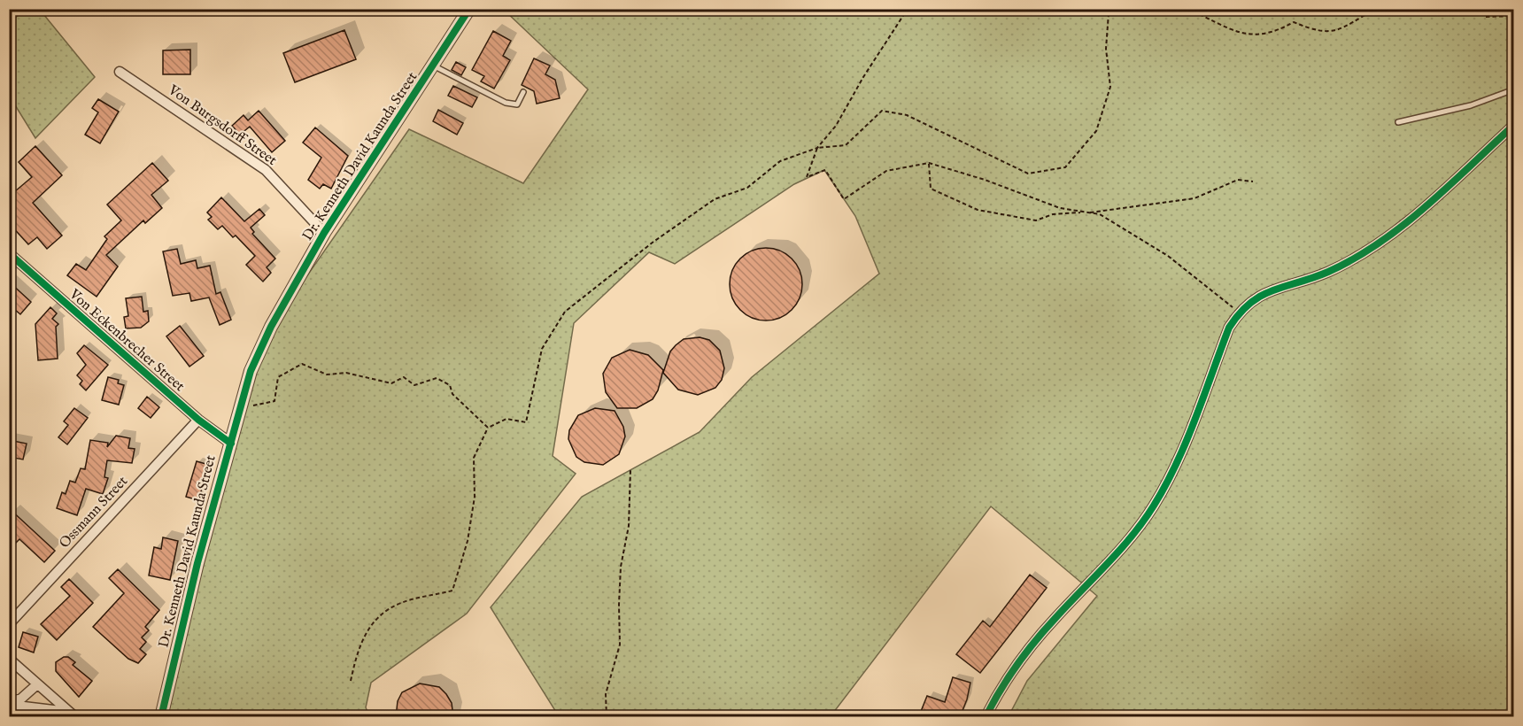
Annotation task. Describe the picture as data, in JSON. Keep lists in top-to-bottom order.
{
  "streets": {
    "street": [
      "Von Burgsdorff Street",
      "Dr. Kenneth David Kaunda Street",
      "Von Eckenbrecher Street",
      "Ossmann Street"
    ]
  },
  "crossings": [
    ["Von Burgsdorff Street", "Dr. Kenneth David Kaunda Street"],
    ["Dr. Kenneth David Kaunda Street", "Von Eckenbrecher Street"],
    ["Von Eckenbrecher Street", "Ossmann Street"]
  ]
}
